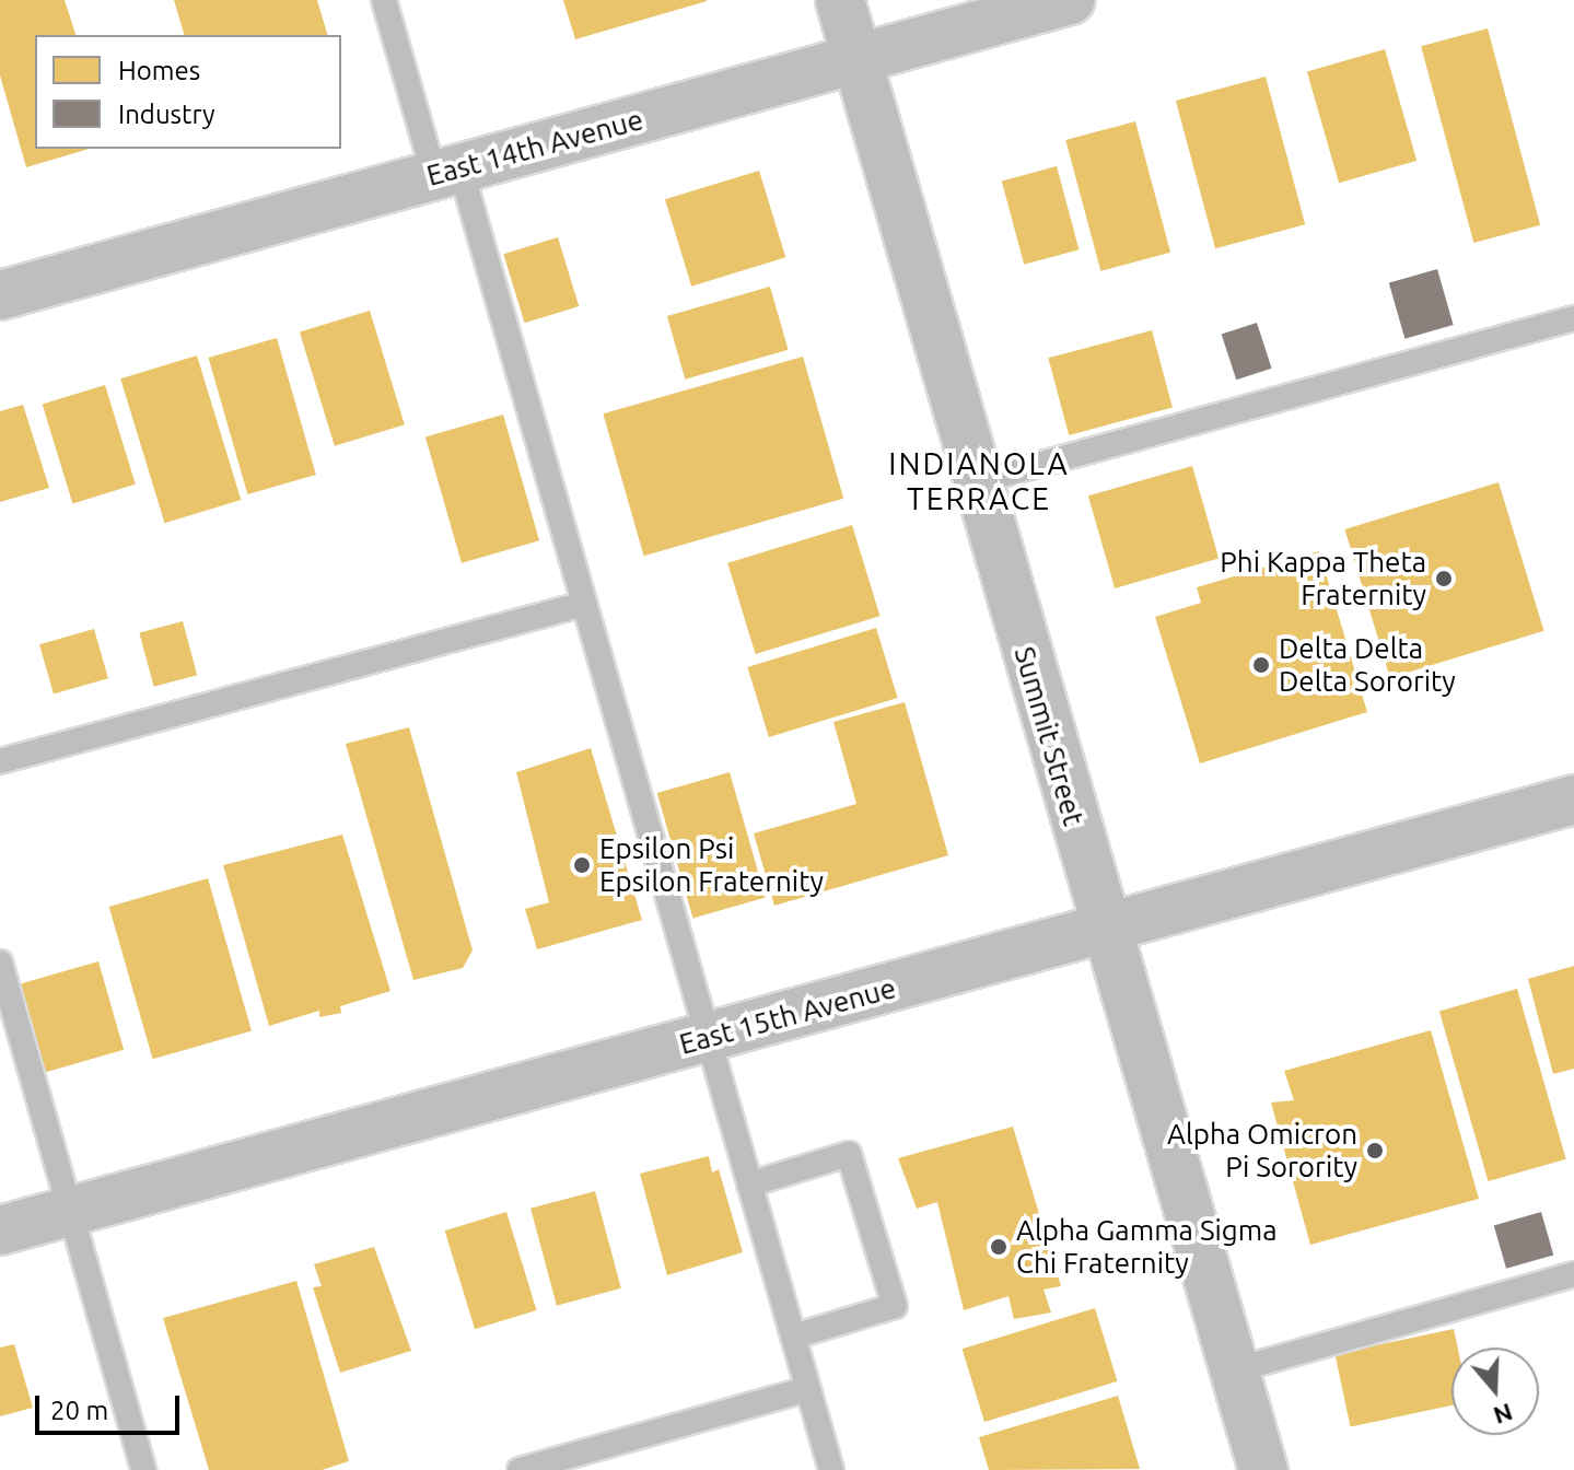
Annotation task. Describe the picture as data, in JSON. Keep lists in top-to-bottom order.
{
  "streets": {
    "street": ["East 14th Avenue", "Summit Street", "East 15th Avenue"]
  },
  "crossings": [
    ["East 14th Avenue", "Summit Street"],
    ["Summit Street", "East 15th Avenue"]
  ],
  "districts": ["INDIANOLA TERRACE"],
  "places": [
    "Phi Kappa Theta Fraternity",
    "Delta Delta Delta Sorority",
    "Epsilon Psi Epsilon Fraternity",
    "Alpha Omicron Pi Sorority",
    "Alpha Gamma Sigma Chi Fraternity"
  ],
  "legend": ["Homes", "Industry"],
  "scale_bar": "20 m",
  "north": "bottom"
}
